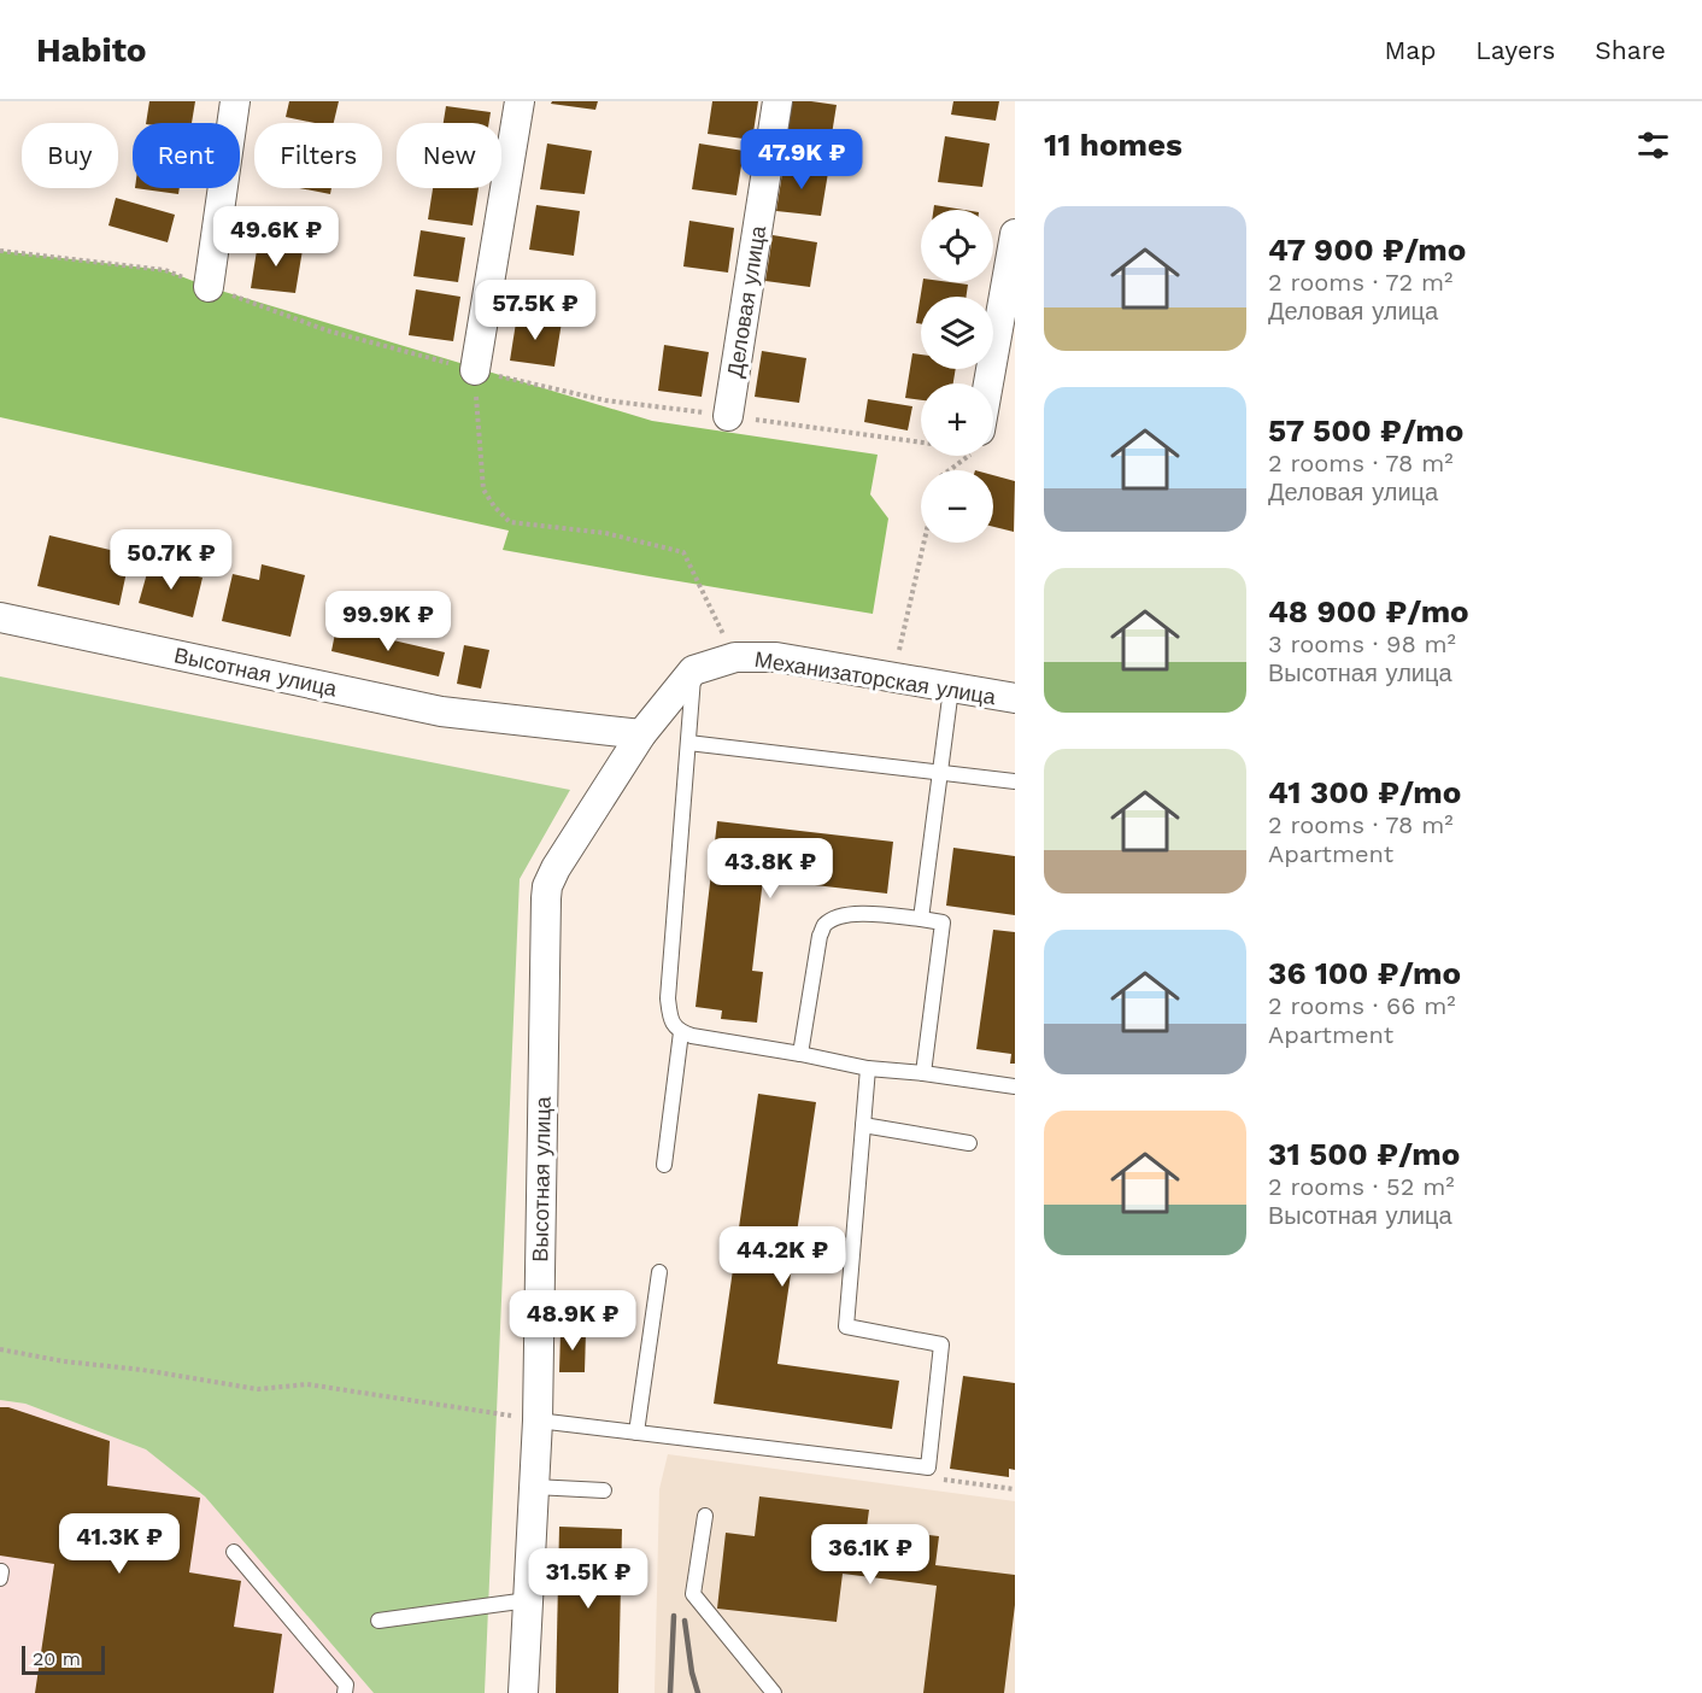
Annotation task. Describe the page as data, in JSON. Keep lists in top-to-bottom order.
{
  "streets": {
    "street": ["Деловая улица", "Высотная улица", "Механизаторская улица"]
  },
  "crossings": [
    ["Высотная улица", "Механизаторская улица"]
  ],
  "scale_bar": "20 m",
  "page": {
    "header": "Habito",
    "nav": ["Map", "Layers", "Share"],
    "heading": "11 homes",
    "chip": [
      "Buy",
      "Rent",
      "Filters",
      "New"
    ],
    "price": [
      "47.9K ₽",
      "49.6K ₽",
      "57.5K ₽",
      "50.7K ₽",
      "99.9K ₽",
      "43.8K ₽",
      "44.2K ₽",
      "48.9K ₽",
      "41.3K ₽",
      "36.1K ₽",
      "31.5K ₽"
    ],
    "list": [
      {
        "name": "47 900 ₽/mo",
        "note": "2 rooms · 72 m² · Деловая улица"
      },
      {
        "name": "57 500 ₽/mo",
        "note": "2 rooms · 78 m² · Деловая улица"
      },
      {
        "name": "48 900 ₽/mo",
        "note": "3 rooms · 98 m² · Высотная улица"
      },
      {
        "name": "41 300 ₽/mo",
        "note": "2 rooms · 78 m² · Apartment"
      },
      {
        "name": "36 100 ₽/mo",
        "note": "2 rooms · 66 m² · Apartment"
      },
      {
        "name": "31 500 ₽/mo",
        "note": "2 rooms · 52 m² · Высотная улица"
      }
    ],
    "map_buttons": ["+", "−"],
    "scale": "20 m"
  }
}
